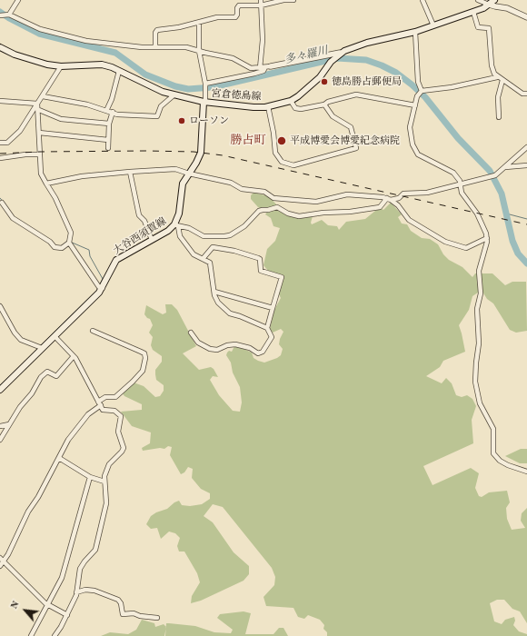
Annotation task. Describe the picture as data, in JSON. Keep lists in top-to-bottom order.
{
  "streets": {
    "main road": ["宮倉徳島線", "大谷西須賀線"]
  },
  "crossings": [
    ["宮倉徳島線", "大谷西須賀線"]
  ],
  "districts": ["勝占町"],
  "water": ["多々羅川"],
  "places": ["徳島勝占郵便局", "ローソン", "平成博愛会博愛紀念病院"],
  "north": "top left"
}
